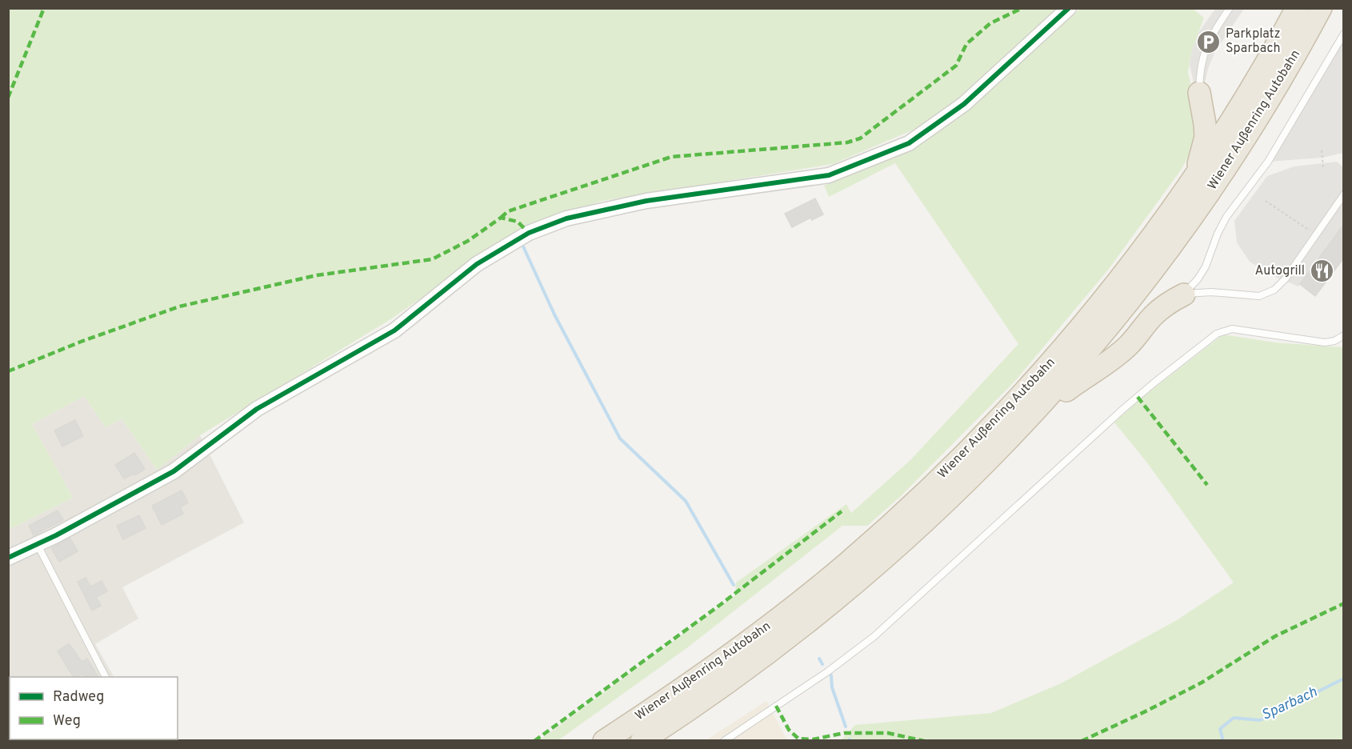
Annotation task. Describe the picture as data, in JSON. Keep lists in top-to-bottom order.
{
  "streets": {
    "highway": ["Wiener Außenring Autobahn"]
  },
  "water": ["Sparbach"],
  "places": {
    "parking": ["Parkplatz Sparbach"],
    "restaurant": ["Autogrill"]
  },
  "legend": ["Radweg", "Weg"]
}
